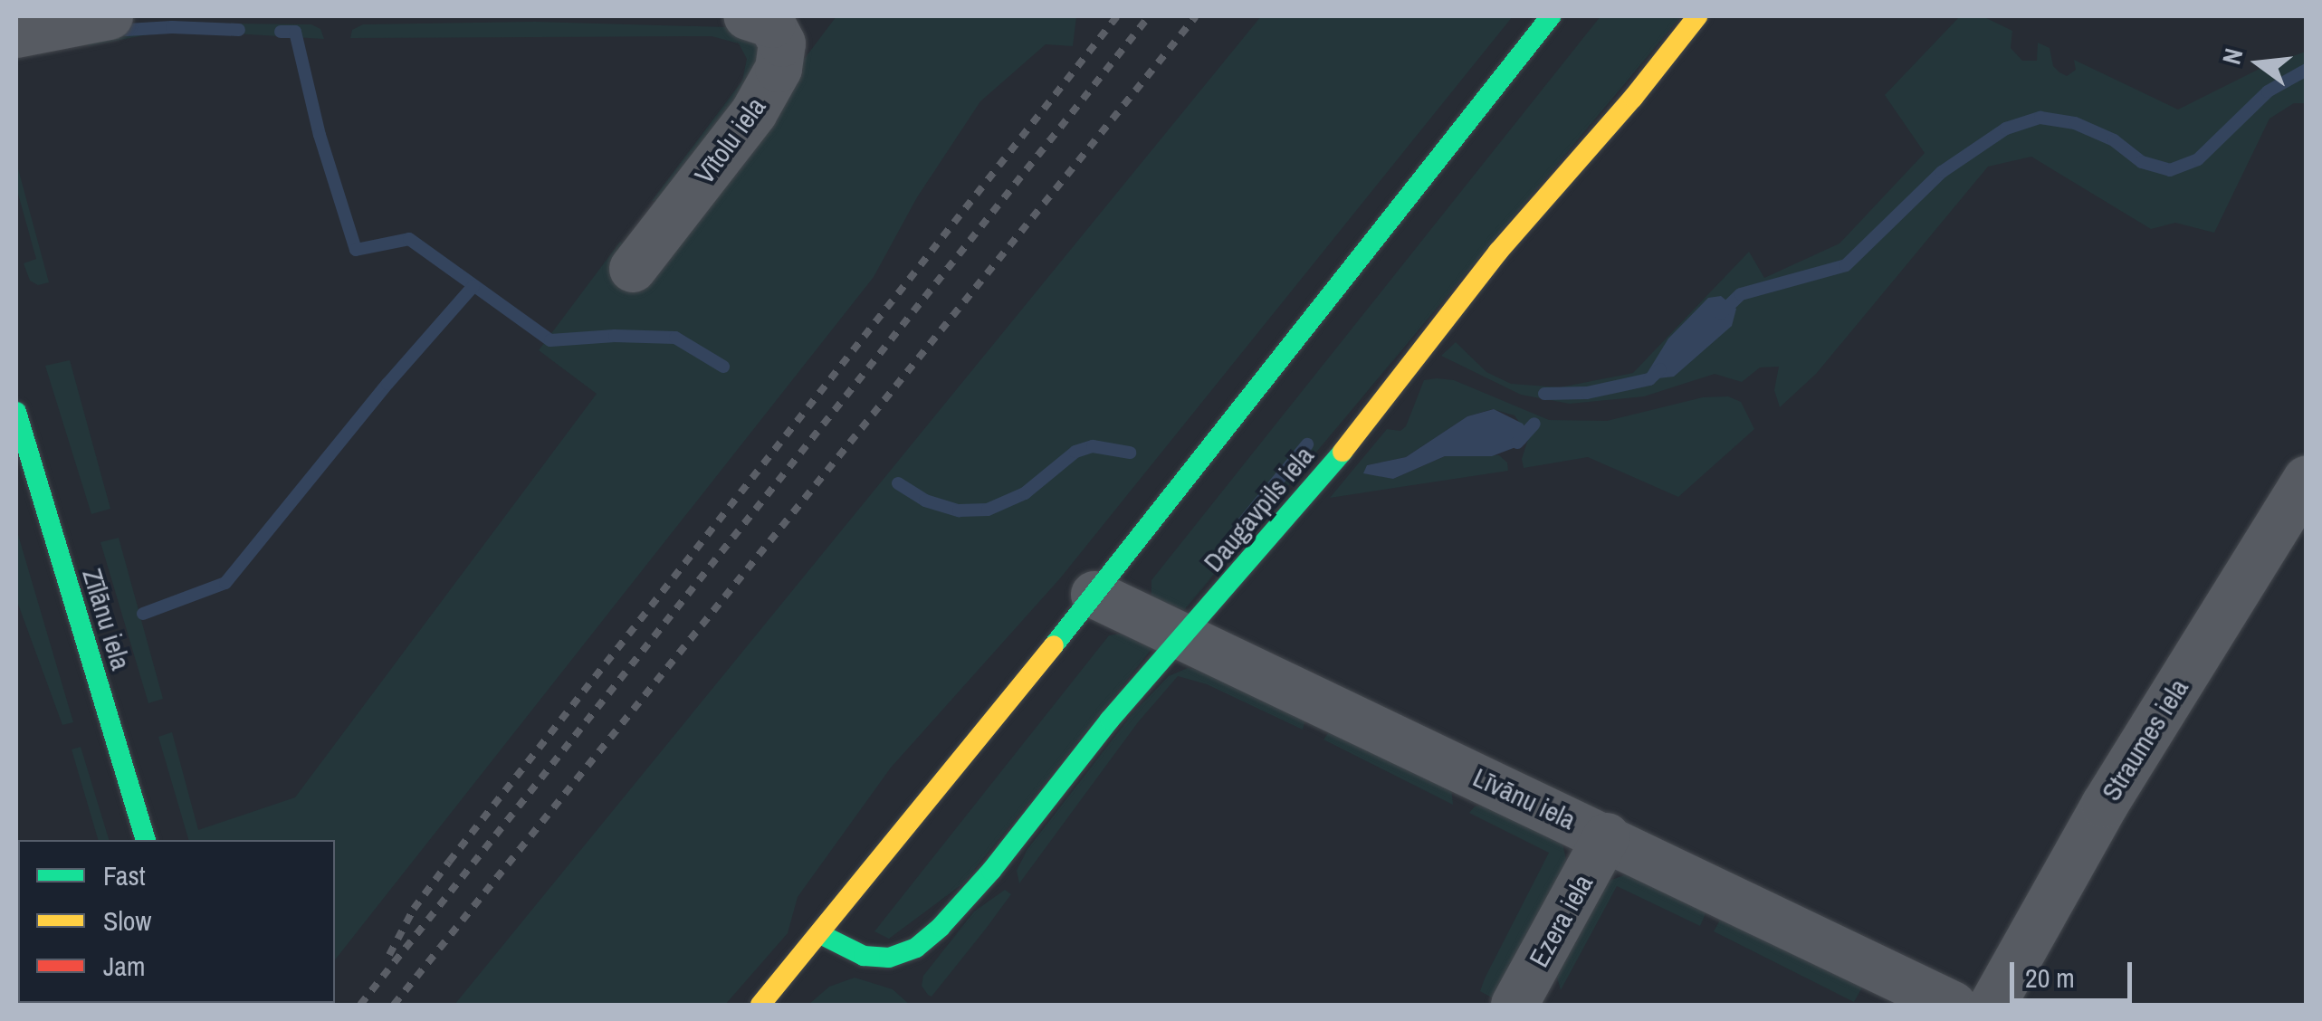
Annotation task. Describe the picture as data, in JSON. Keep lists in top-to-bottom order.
{
  "streets": {
    "main road": ["Daugavpils iela", "Zīlānu iela"],
    "street": [
      "Vītolu iela",
      "Straumes iela",
      "Līvānu iela",
      "Ezera iela"
    ]
  },
  "crossings": [
    ["Daugavpils iela", "Līvānu iela"],
    ["Līvānu iela", "Ezera iela"]
  ],
  "legend": ["Fast", "Slow", "Jam"],
  "scale_bar": "20 m",
  "north": "left"
}
